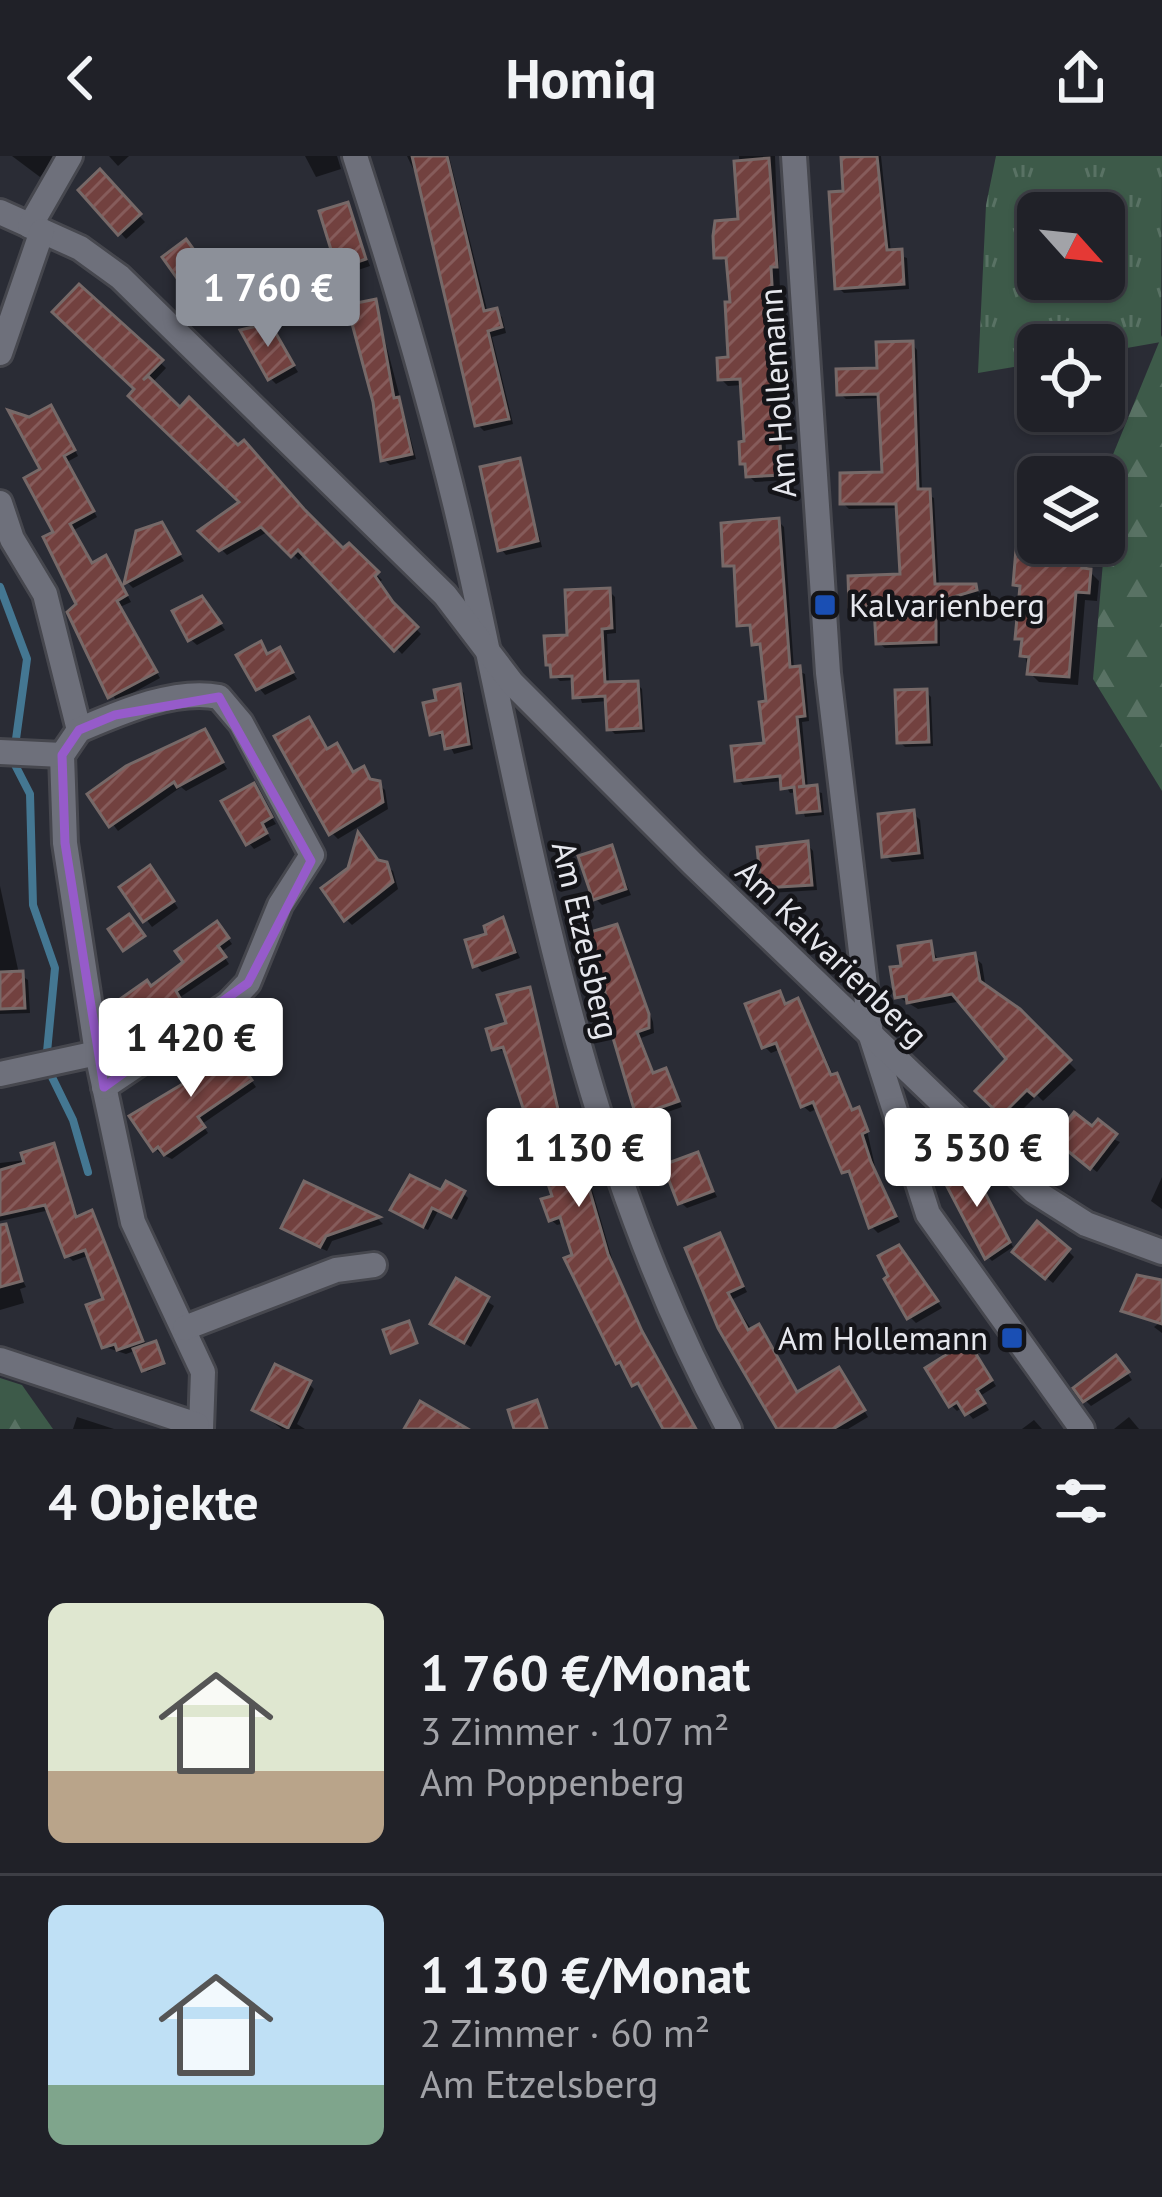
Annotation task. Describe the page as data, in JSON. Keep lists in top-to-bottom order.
{
  "streets": {
    "street": ["Am Hollemann", "Am Etzelsberg", "Am Kalvarienberg"]
  },
  "crossings": [
    ["Am Hollemann", "Am Kalvarienberg"],
    ["Am Etzelsberg", "Am Kalvarienberg"]
  ],
  "places": {
    "transit": ["Kalvarienberg", "Am Hollemann"]
  },
  "north": "bottom right",
  "page": {
    "header": "Homiq",
    "price": [
      "1 760 €",
      "1 420 €",
      "1 130 €",
      "3 530 €"
    ],
    "heading": "4 Objekte",
    "list": [
      {
        "name": "1 760 €/Monat",
        "note": "3 Zimmer · 107 m² · Am Poppenberg"
      },
      {
        "name": "1 130 €/Monat",
        "note": "2 Zimmer · 60 m² · Am Etzelsberg"
      }
    ]
  }
}
